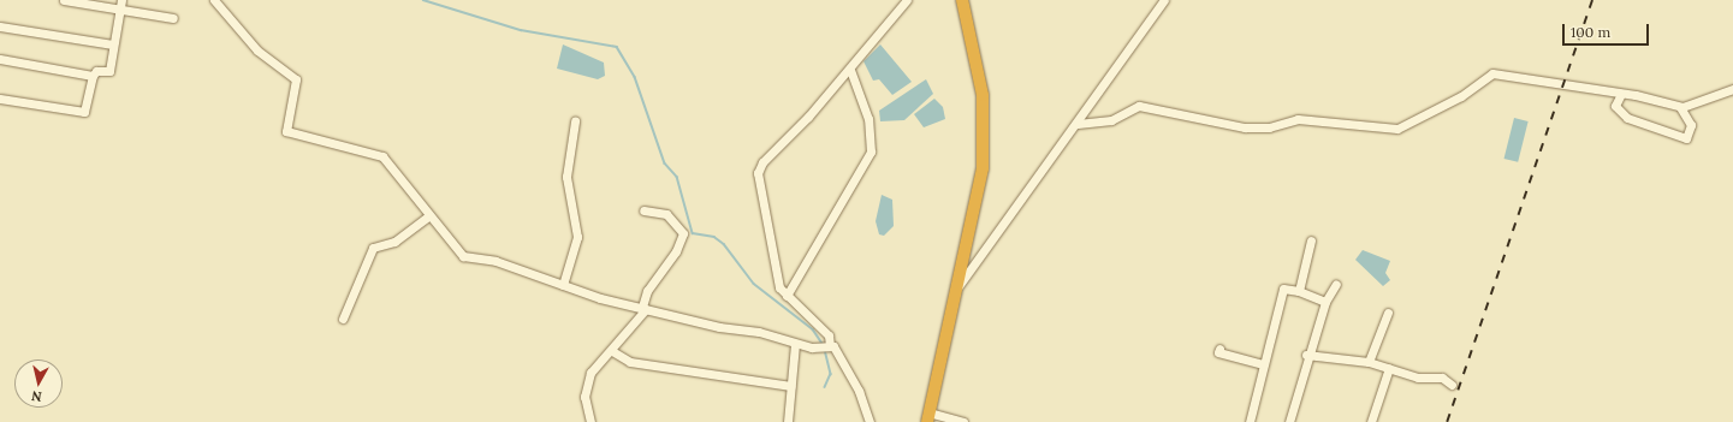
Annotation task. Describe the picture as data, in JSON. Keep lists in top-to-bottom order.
{
  "scale_bar": "100 m",
  "north": "bottom"
}
